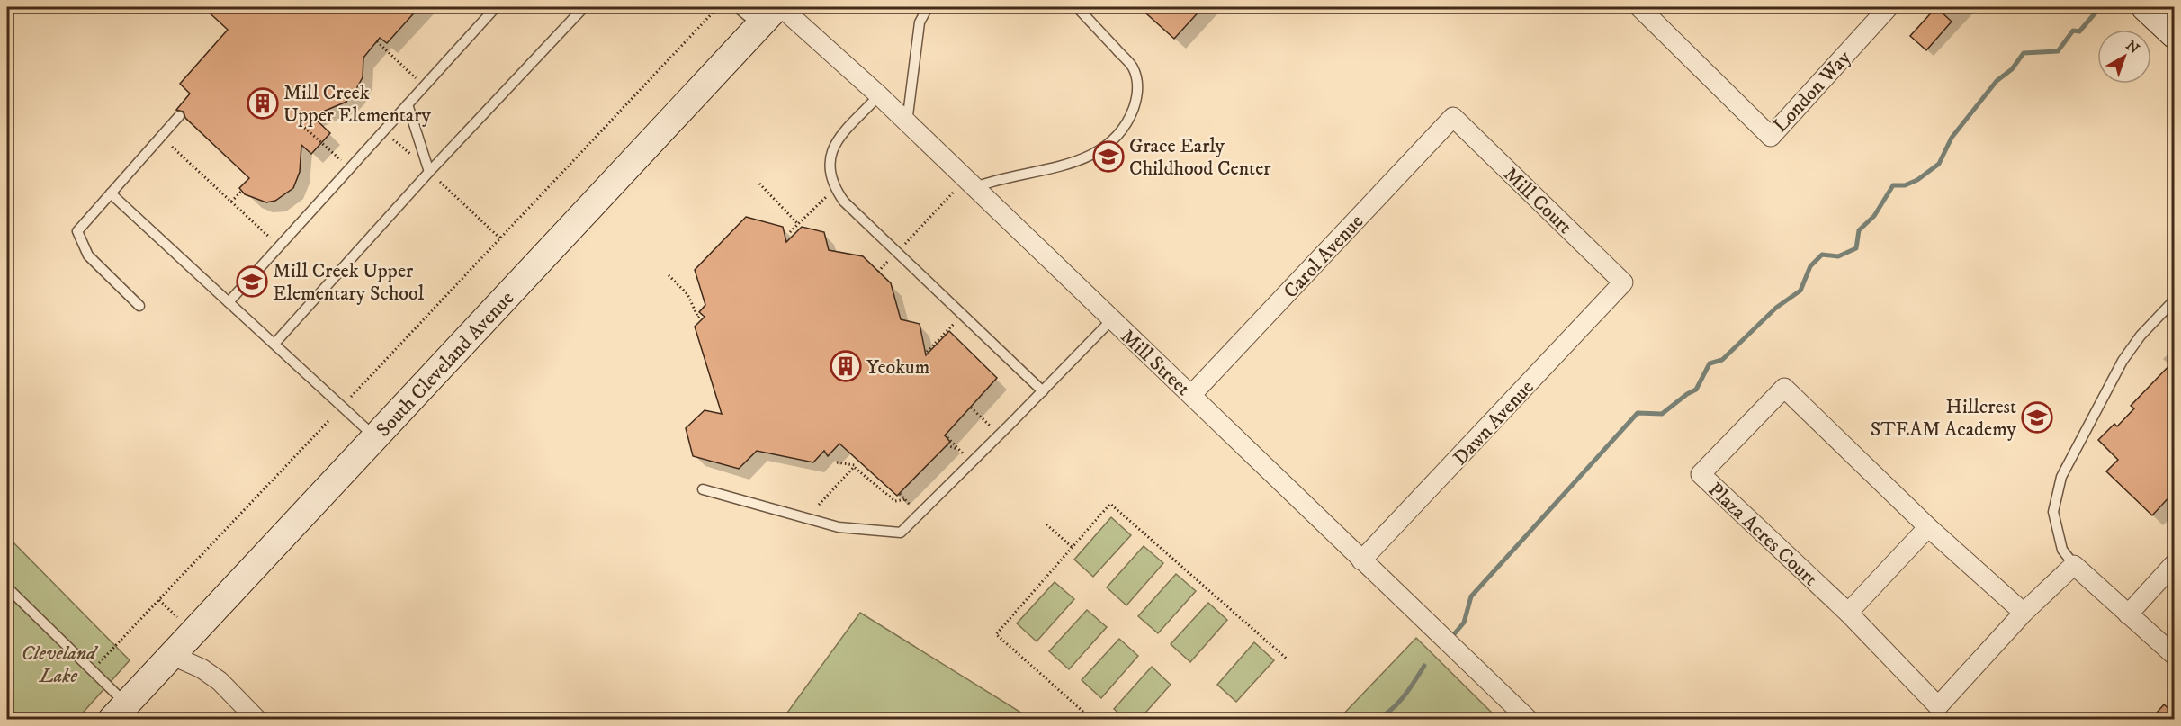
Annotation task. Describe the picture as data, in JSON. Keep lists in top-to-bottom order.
{
  "streets": {
    "street": [
      "London Way",
      "Mill Court",
      "Carol Avenue",
      "Mill Street",
      "South Cleveland Avenue",
      "Dawn Avenue",
      "Plaza Acres Court"
    ]
  },
  "crossings": [
    ["Mill Court", "Carol Avenue"],
    ["Mill Court", "Dawn Avenue"],
    ["Carol Avenue", "Mill Street"],
    ["Mill Street", "Dawn Avenue"]
  ],
  "parks": ["Cleveland Lake"],
  "places": {
    "building": ["Mill Creek Upper Elementary", "Yeokum"],
    "school or university": ["Grace Early Childhood Center", "Mill Creek Upper Elementary School", "Hillcrest STEAM Academy"]
  },
  "north": "top right"
}
